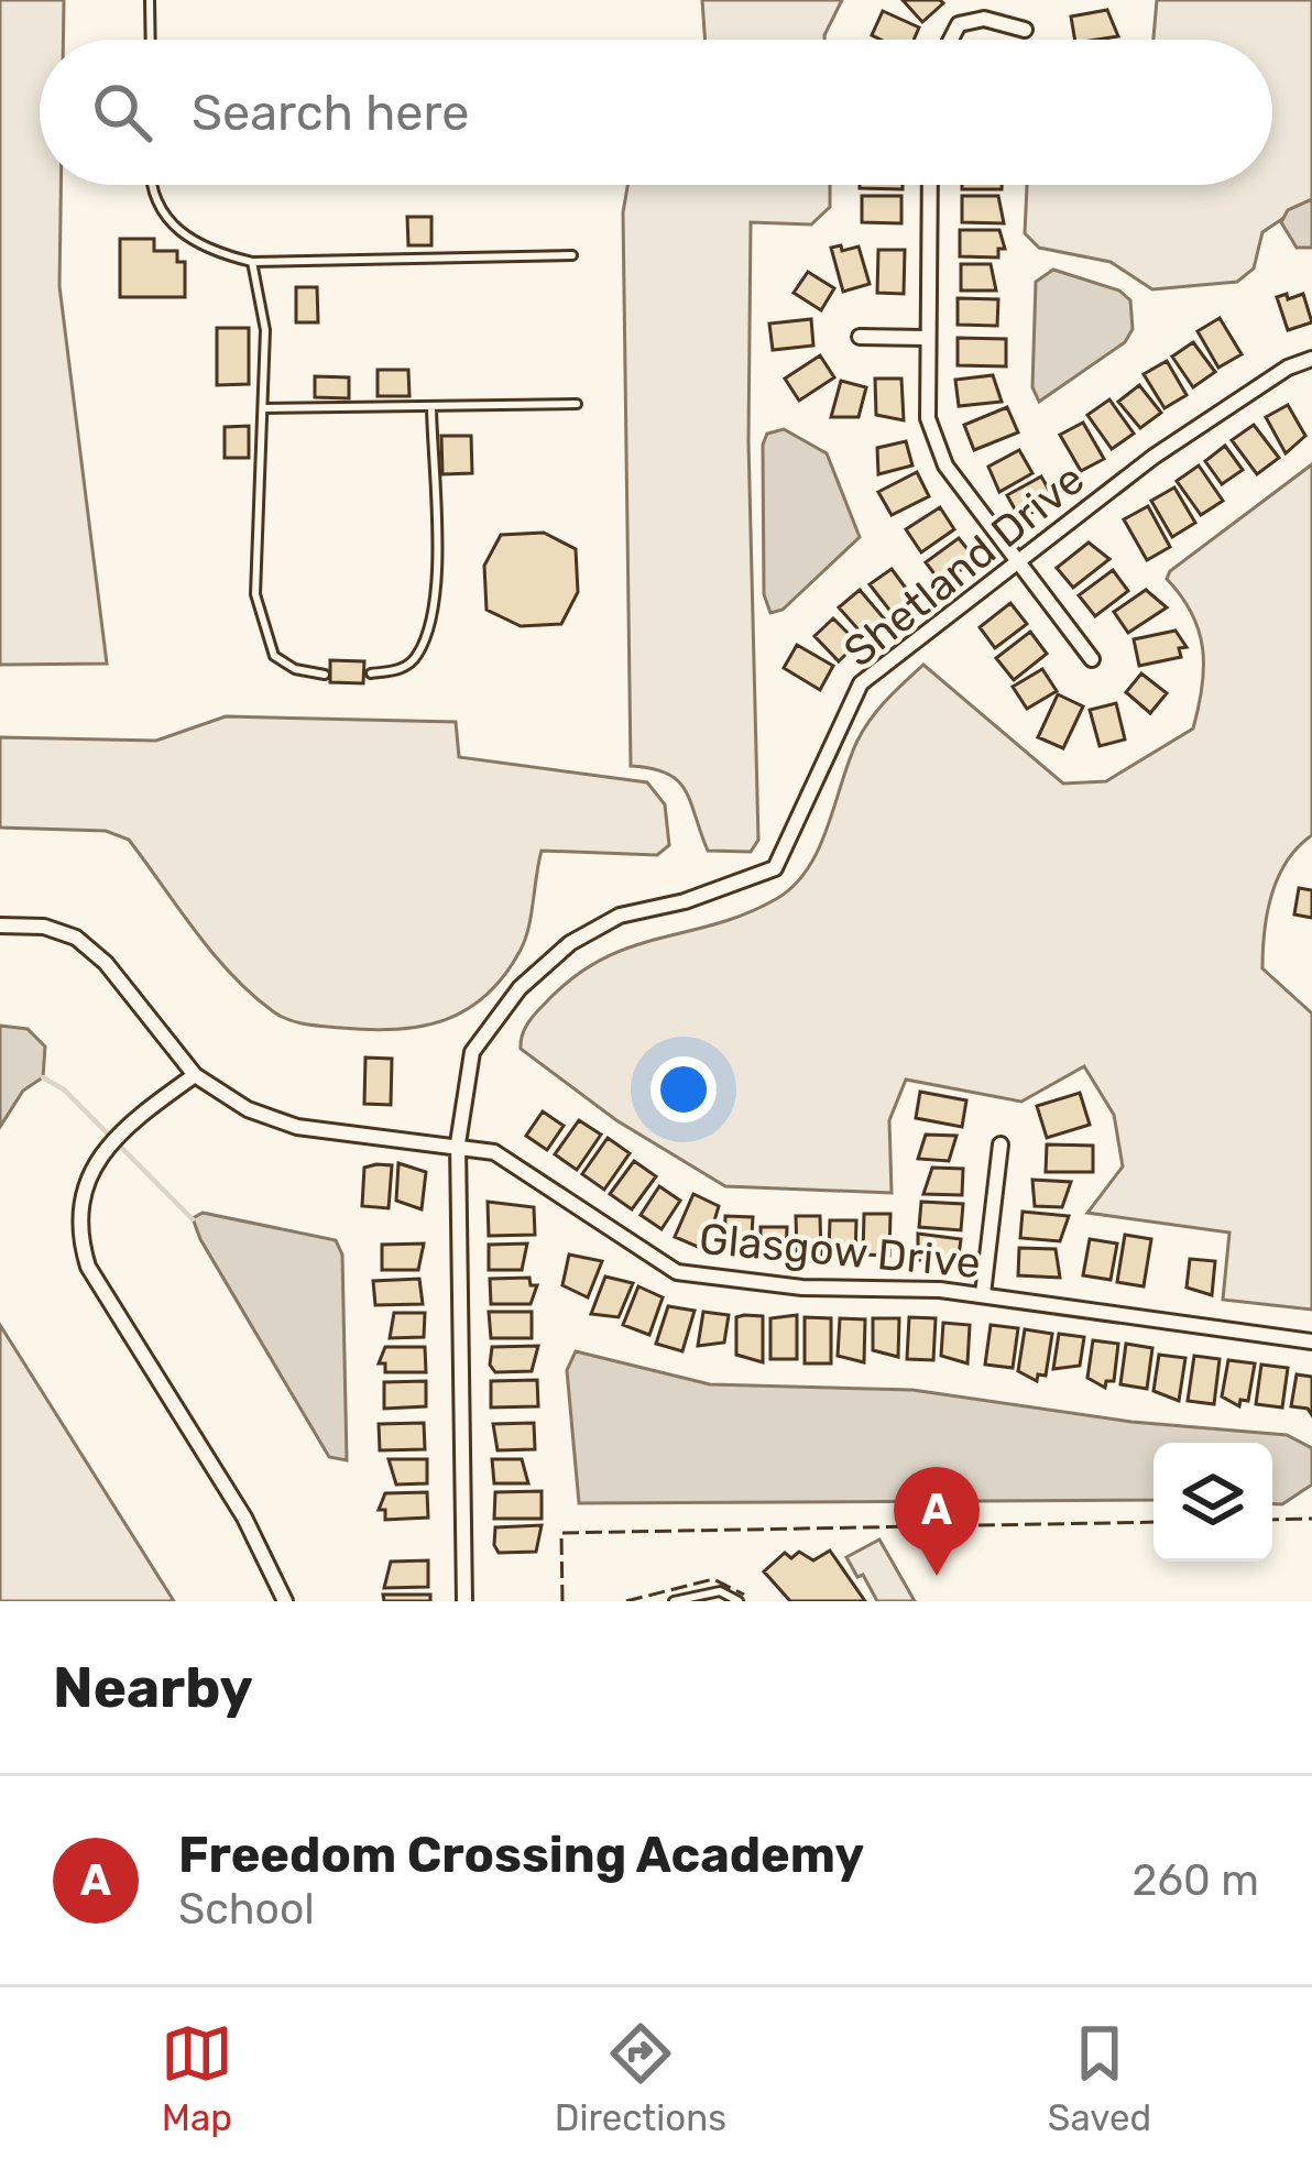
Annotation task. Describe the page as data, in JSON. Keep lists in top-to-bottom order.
{
  "streets": {
    "street": ["Shetland Drive", "Glasgow Drive"]
  },
  "crossings": [
    ["Shetland Drive", "Glasgow Drive"]
  ],
  "page": {
    "search": "Search here",
    "pins": "A",
    "heading": "Nearby",
    "list": [
      {
        "mark": "A",
        "name": "Freedom Crossing Academy",
        "note": "School",
        "value": "260 m"
      }
    ],
    "nav": ["Map", "Directions", "Saved"]
  }
}
